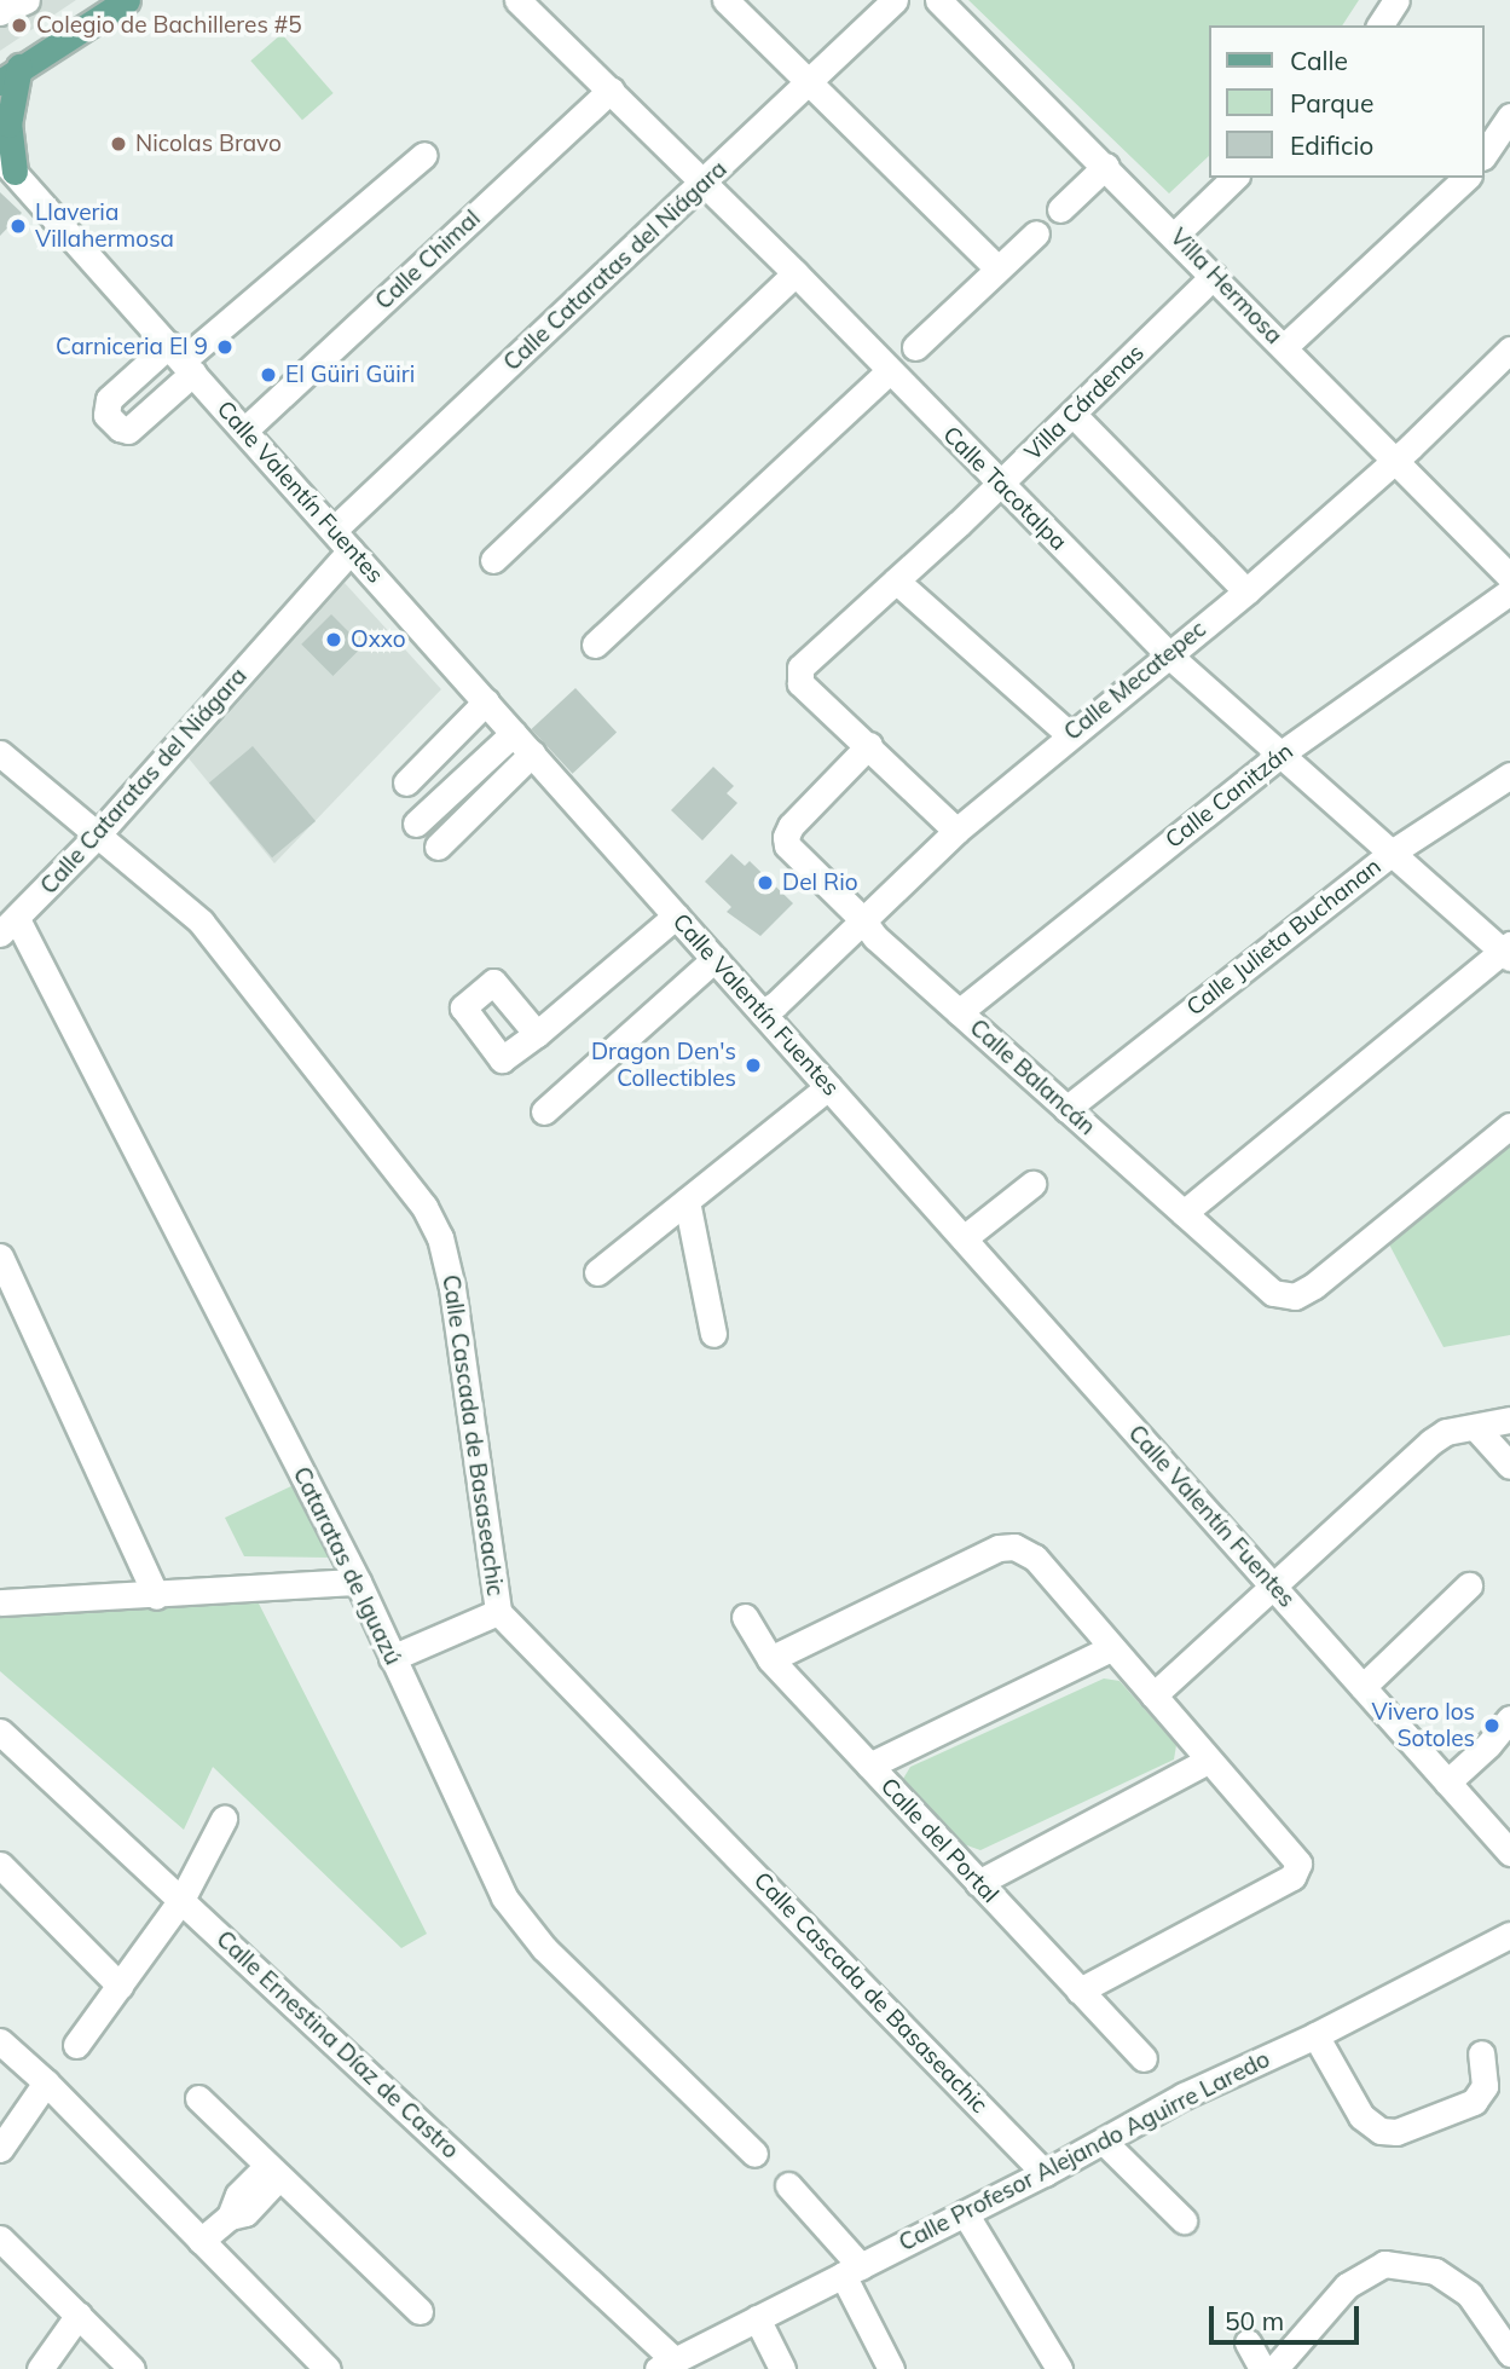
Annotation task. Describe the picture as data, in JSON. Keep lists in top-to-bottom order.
{
  "streets": {
    "street": [
      "Calle Chimal",
      "Calle Cataratas del Niágara",
      "Villa Hermosa",
      "Villa Cárdenas",
      "Calle Tacotalpa",
      "Calle Valentín Fuentes",
      "Calle Mecatepec",
      "Calle Canitzán",
      "Calle Julieta Buchanan",
      "Calle Balancán",
      "Calle Cascada de Basaseachic",
      "Cataratas de Iguazú",
      "Calle del Portal",
      "Calle Ernestina Díaz de Castro",
      "Calle Profesor Alejando Aguirre Laredo"
    ]
  },
  "crossings": [
    ["Calle Chimal", "Calle Tacotalpa"],
    ["Calle Chimal", "Calle Valentín Fuentes"],
    ["Calle Cataratas del Niágara", "Calle Tacotalpa"],
    ["Calle Cataratas del Niágara", "Calle Valentín Fuentes"],
    ["Calle Cataratas del Niágara", "Calle Cascada de Basaseachic"],
    ["Calle Cataratas del Niágara", "Cataratas de Iguazú"],
    ["Villa Hermosa", "Villa Cárdenas"],
    ["Villa Hermosa", "Calle Mecatepec"],
    ["Villa Cárdenas", "Calle Tacotalpa"],
    ["Villa Cárdenas", "Calle Balancán"],
    ["Calle Tacotalpa", "Calle Mecatepec"],
    ["Calle Tacotalpa", "Calle Canitzán"],
    ["Calle Tacotalpa", "Calle Julieta Buchanan"],
    ["Calle Valentín Fuentes", "Calle Mecatepec"],
    ["Calle Mecatepec", "Calle Balancán"],
    ["Calle Canitzán", "Calle Balancán"],
    ["Calle Julieta Buchanan", "Calle Balancán"],
    ["Calle Cascada de Basaseachic", "Calle Profesor Alejando Aguirre Laredo"],
    ["Calle Ernestina Díaz de Castro", "Calle Profesor Alejando Aguirre Laredo"]
  ],
  "places": [
    "Colegio de Bachilleres #5",
    "Nicolas Bravo",
    "Llaveria Villahermosa",
    "Carniceria El 9",
    "El Güiri Güiri",
    "Oxxo",
    "Del Rio",
    "Dragon Den's Collectibles",
    "Vivero los Sotoles"
  ],
  "legend": ["Calle", "Parque", "Edificio"],
  "scale_bar": "50 m"
}
